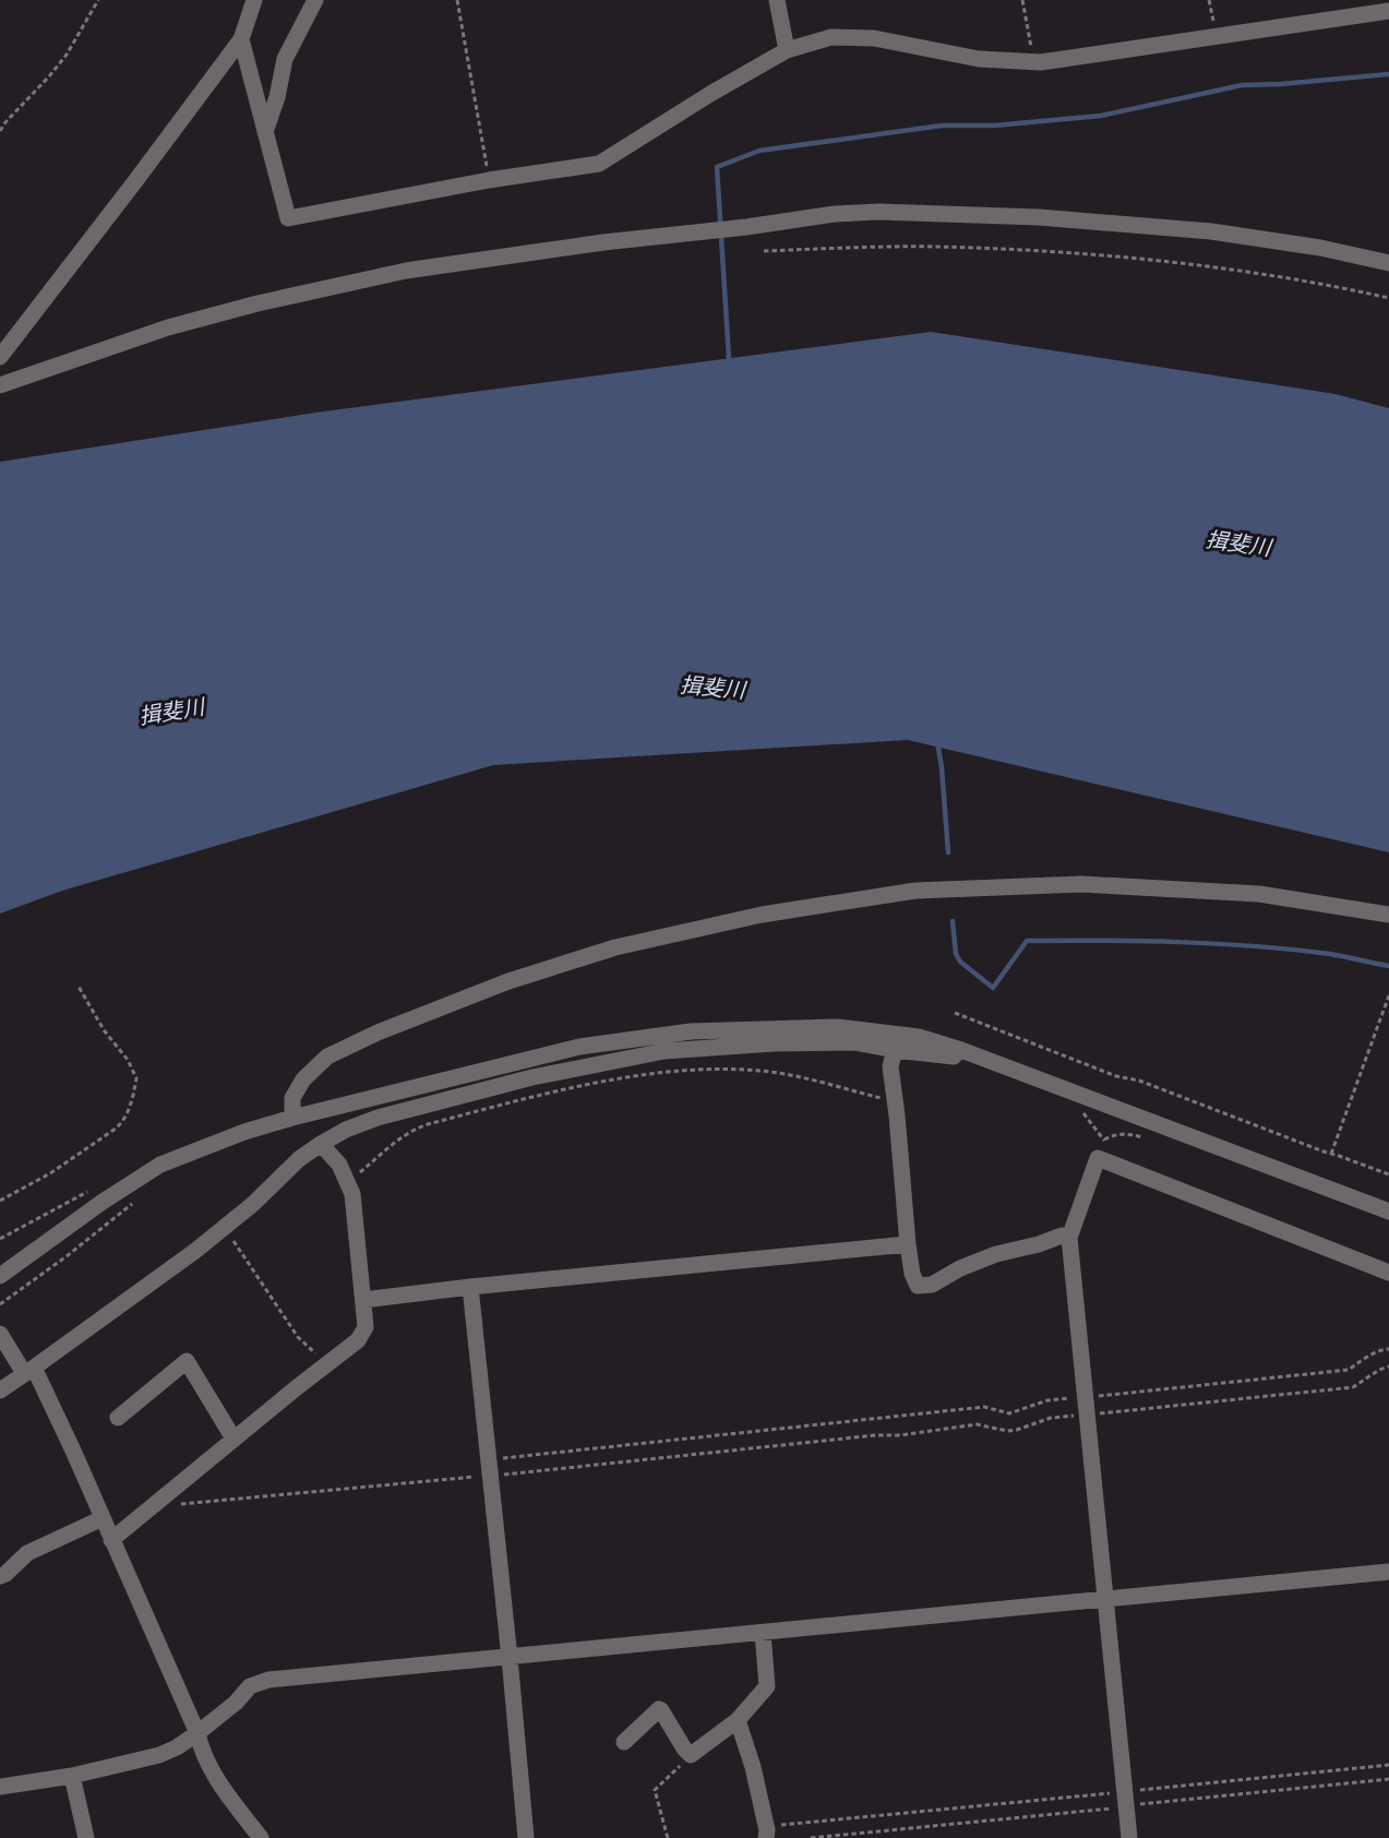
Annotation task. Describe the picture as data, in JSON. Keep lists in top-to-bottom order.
{
  "water": ["揖斐川"]
}
